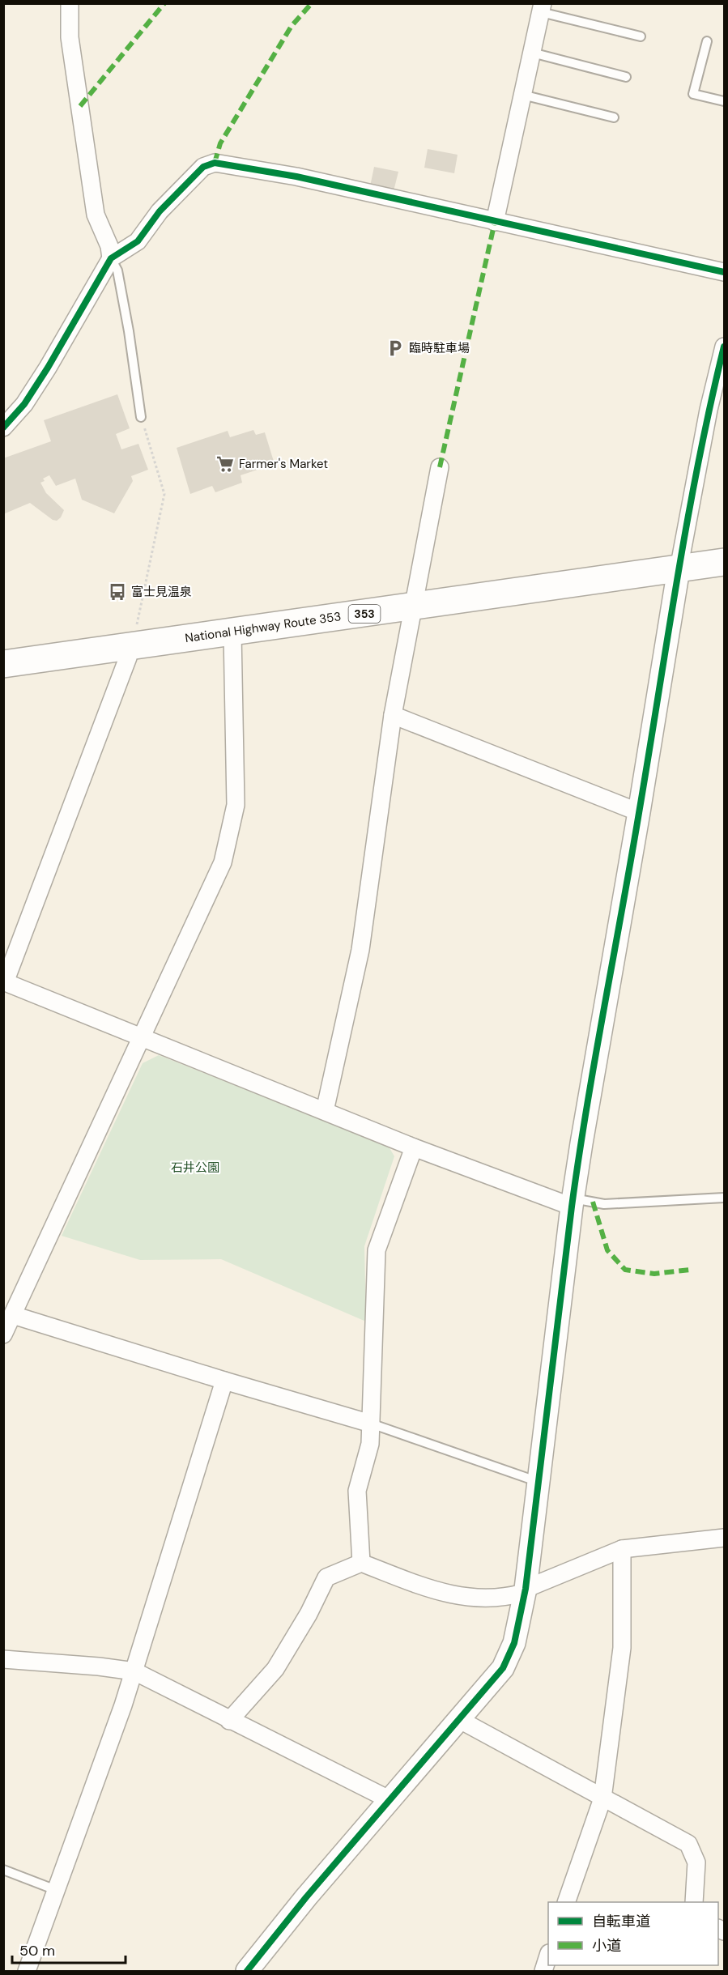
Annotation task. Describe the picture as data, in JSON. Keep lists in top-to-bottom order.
{
  "streets": {
    "highway": ["353", "National Highway Route 353"]
  },
  "parks": ["石井公園"],
  "places": {
    "parking": ["臨時駐車場"],
    "supermarket": ["Farmer's Market"],
    "bus stop": ["富士見温泉"]
  },
  "legend": ["自転車道", "小道"],
  "scale_bar": "50 m"
}
